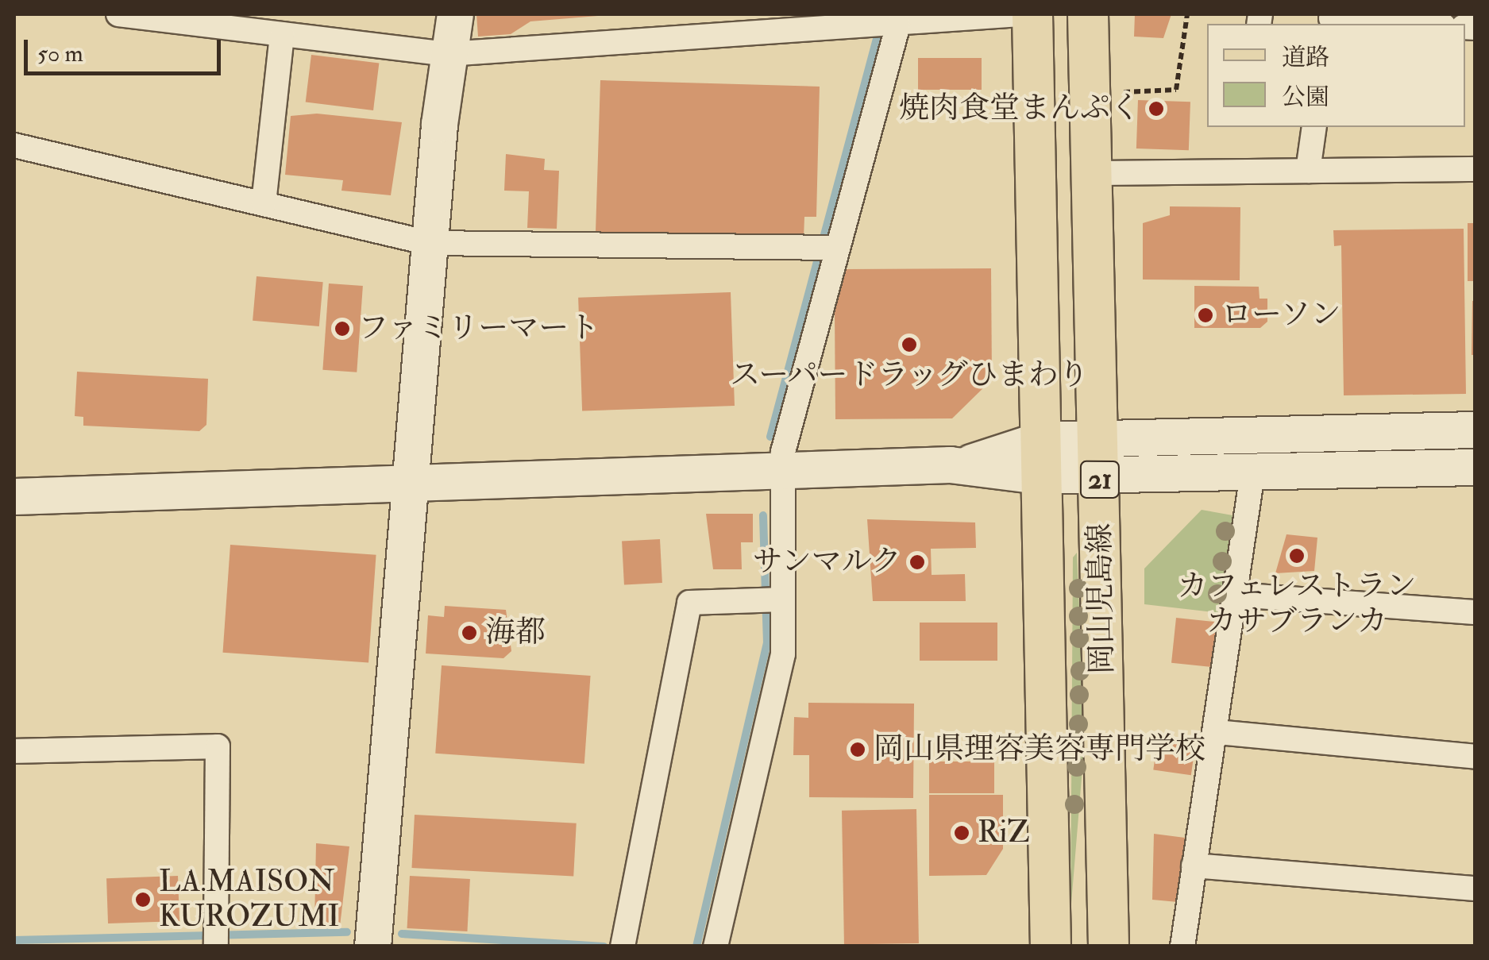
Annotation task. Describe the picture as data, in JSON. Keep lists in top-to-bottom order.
{
  "streets": {
    "main road": ["21", "岡山児島線"]
  },
  "places": [
    "焼肉食堂まんぷく",
    "ローソン",
    "ファミリーマート",
    "スーパードラッグひまわり",
    "カフェレストラン カサブランカ",
    "サンマルク",
    "海都",
    "岡山県理容美容専門学校",
    "RiZ",
    "LA.MAISON KUROZUMI"
  ],
  "legend": ["道路", "公園"],
  "scale_bar": "50 m"
}
